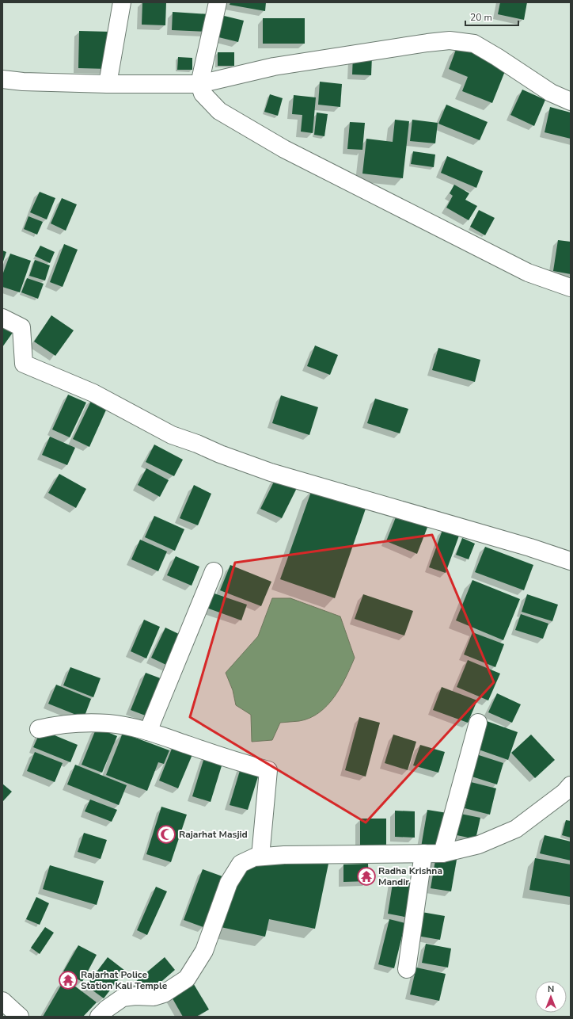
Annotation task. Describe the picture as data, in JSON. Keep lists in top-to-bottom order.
{
  "places": {
    "mosque": ["Rajarhat Masjid"],
    "temple": ["Radha Krishna Mandir", "Rajarhat Police Station Kali Temple"]
  },
  "scale_bar": "20 m",
  "north": "top"
}
